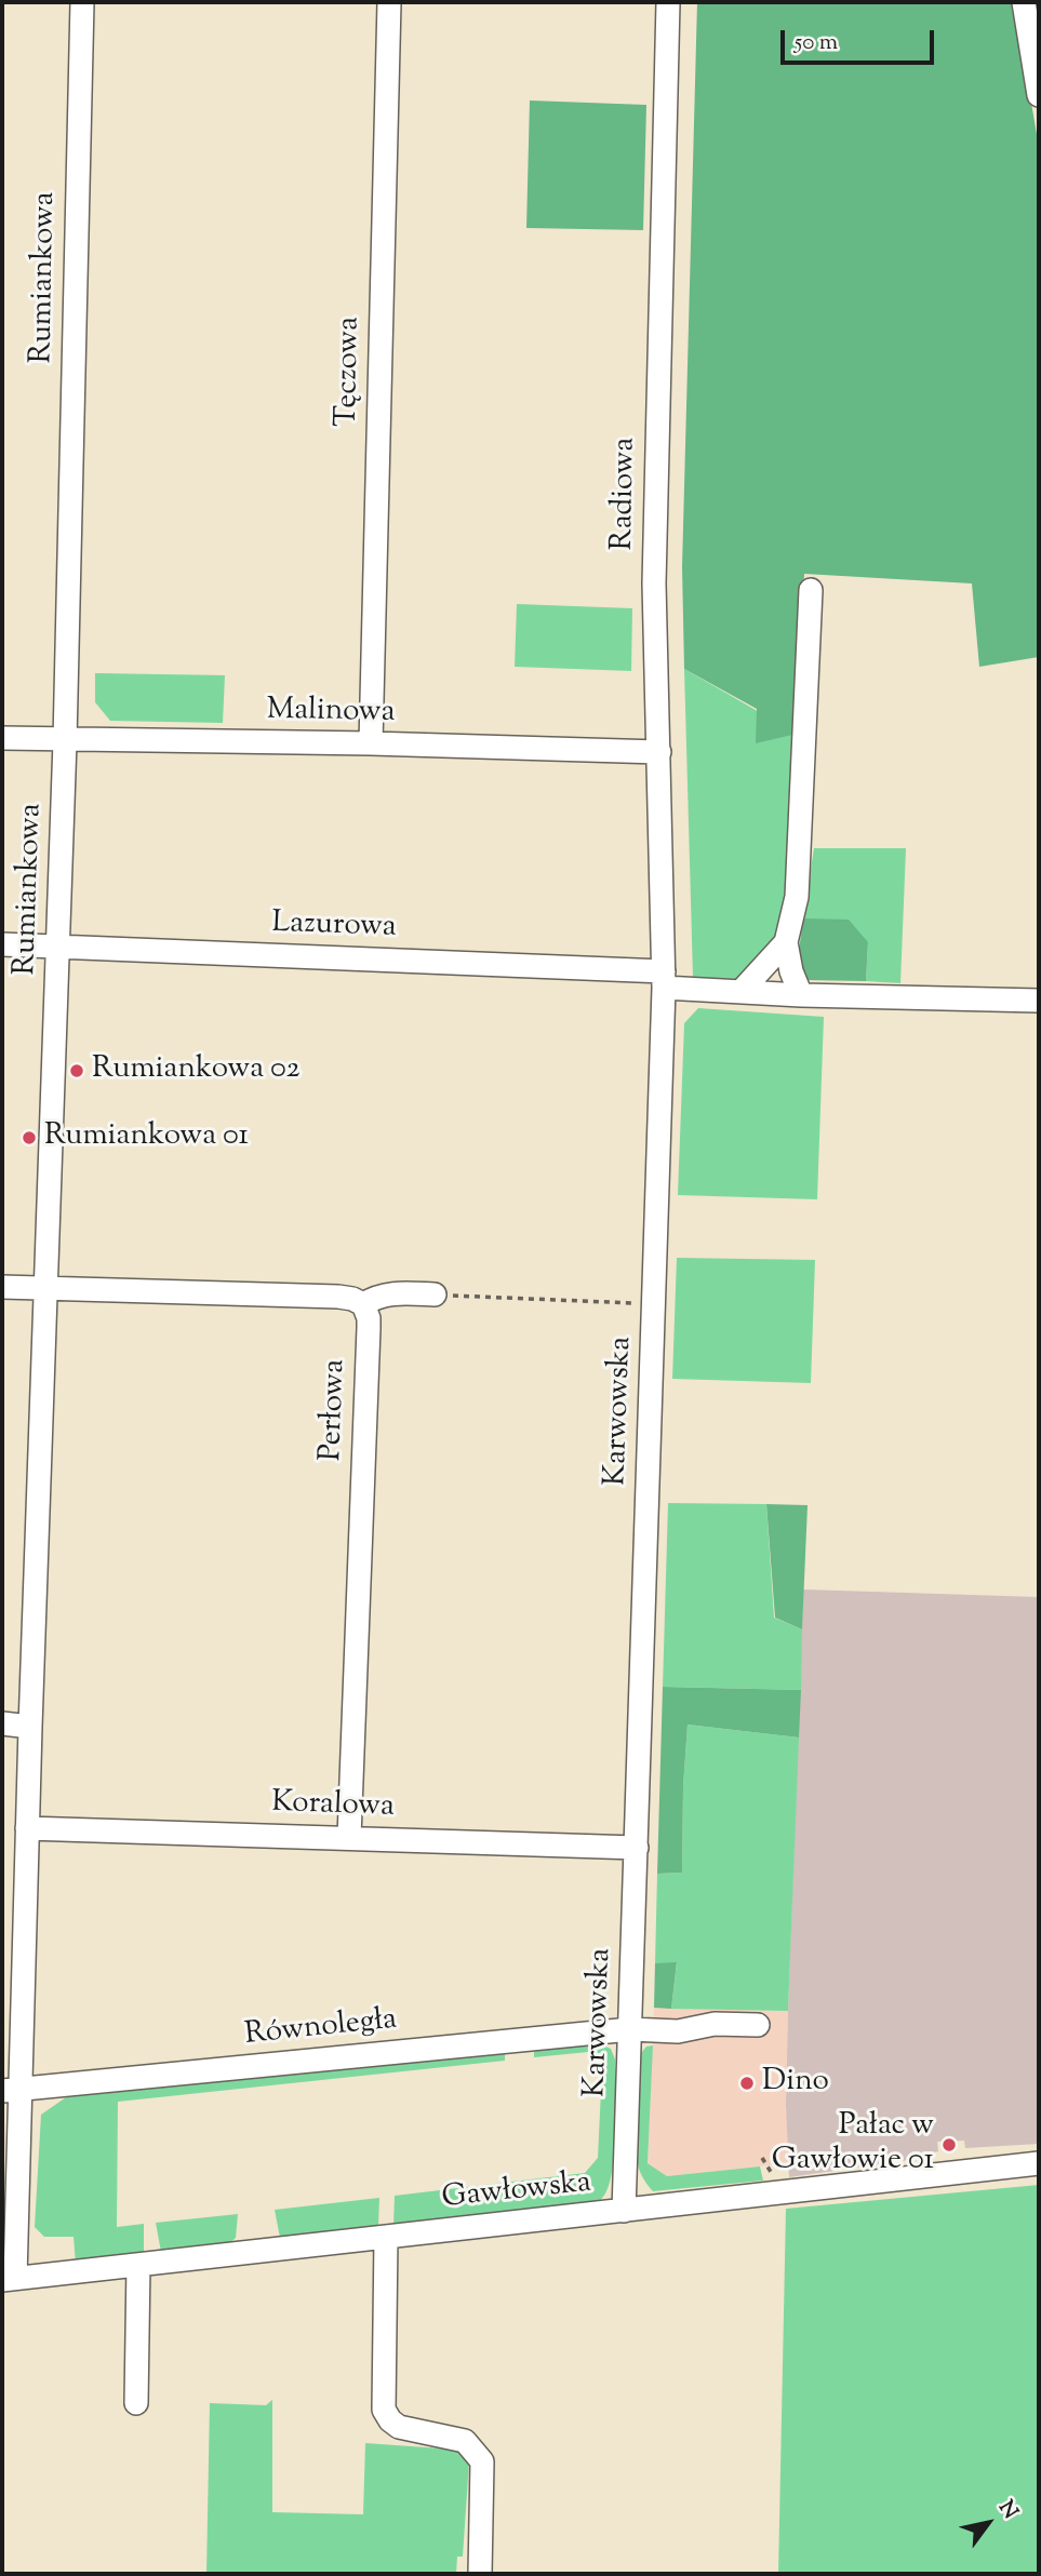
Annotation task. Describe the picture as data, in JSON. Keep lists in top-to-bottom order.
{
  "streets": {
    "street": [
      "Rumiankowa",
      "Tęczowa",
      "Radiowa",
      "Malinowa",
      "Lazurowa",
      "Perłowa",
      "Karwowska",
      "Koralowa",
      "Równoległa",
      "Gawłowska"
    ]
  },
  "crossings": [
    ["Rumiankowa", "Malinowa"],
    ["Rumiankowa", "Lazurowa"],
    ["Rumiankowa", "Koralowa"],
    ["Rumiankowa", "Równoległa"],
    ["Rumiankowa", "Gawłowska"],
    ["Tęczowa", "Malinowa"],
    ["Radiowa", "Malinowa"],
    ["Radiowa", "Lazurowa"],
    ["Radiowa", "Karwowska"],
    ["Lazurowa", "Karwowska"],
    ["Perłowa", "Koralowa"],
    ["Karwowska", "Koralowa"],
    ["Karwowska", "Równoległa"],
    ["Karwowska", "Gawłowska"]
  ],
  "places": [
    "Rumiankowa 02",
    "Rumiankowa 01",
    "Dino",
    "Pałac w Gawłowie 01"
  ],
  "scale_bar": "50 m",
  "north": "top right"
}
